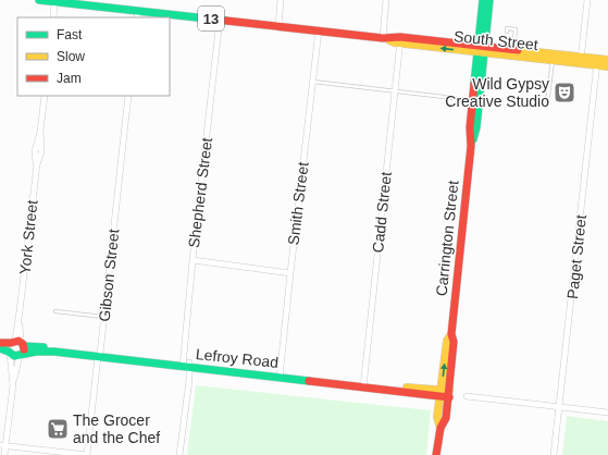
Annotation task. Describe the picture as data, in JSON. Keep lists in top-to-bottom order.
{
  "streets": {
    "main road": [
      "13",
      "South Street",
      "Carrington Street",
      "Lefroy Road"
    ],
    "street": [
      "Shepherd Street",
      "Smith Street",
      "Cadd Street",
      "York Street",
      "Paget Street",
      "Gibson Street"
    ]
  },
  "crossings": [
    ["South Street", "Shepherd Street"],
    ["South Street", "Smith Street"],
    ["South Street", "Cadd Street"],
    ["South Street", "Carrington Street"],
    ["South Street", "Paget Street"],
    ["Shepherd Street", "Lefroy Road"],
    ["Smith Street", "Lefroy Road"],
    ["Cadd Street", "Lefroy Road"],
    ["York Street", "Lefroy Road"],
    ["Carrington Street", "Lefroy Road"],
    ["Gibson Street", "Lefroy Road"]
  ],
  "places": {
    "theatre": ["Wild Gypsy Creative Studio"],
    "supermarket": ["The Grocer and the Chef"]
  },
  "legend": ["Fast", "Slow", "Jam"]
}
